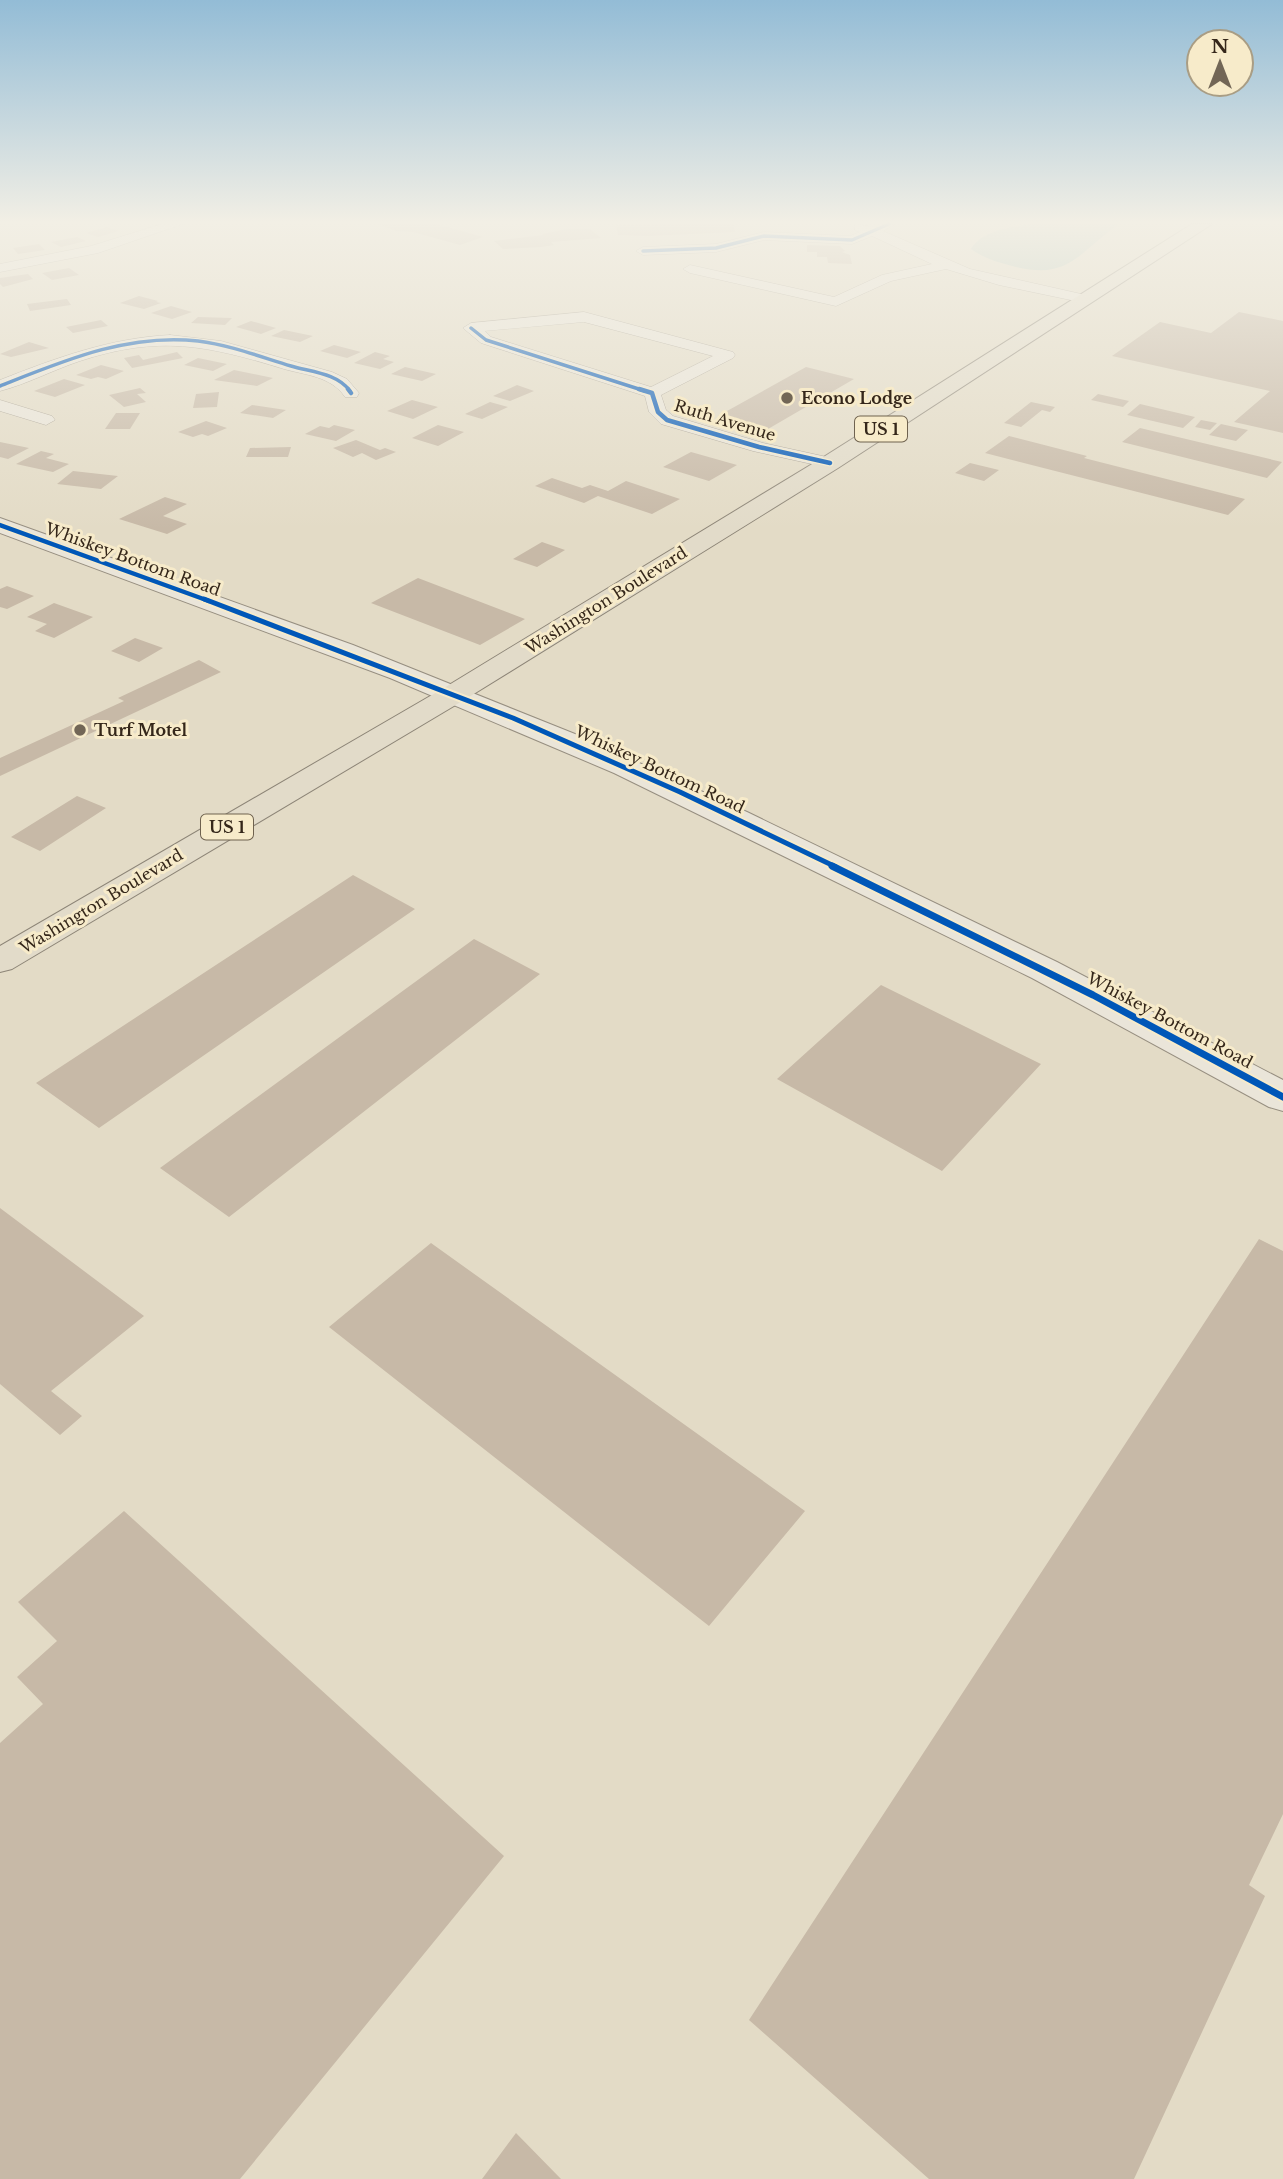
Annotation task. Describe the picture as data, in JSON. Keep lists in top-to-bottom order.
{
  "streets": {
    "main road": ["US 1", "Washington Boulevard"],
    "street": ["Ruth Avenue", "Whiskey Bottom Road"]
  },
  "crossings": [
    ["Ruth Avenue", "Washington Boulevard"],
    ["Whiskey Bottom Road", "Washington Boulevard"]
  ],
  "places": ["Econo Lodge", "Turf Motel"],
  "north": "top"
}
